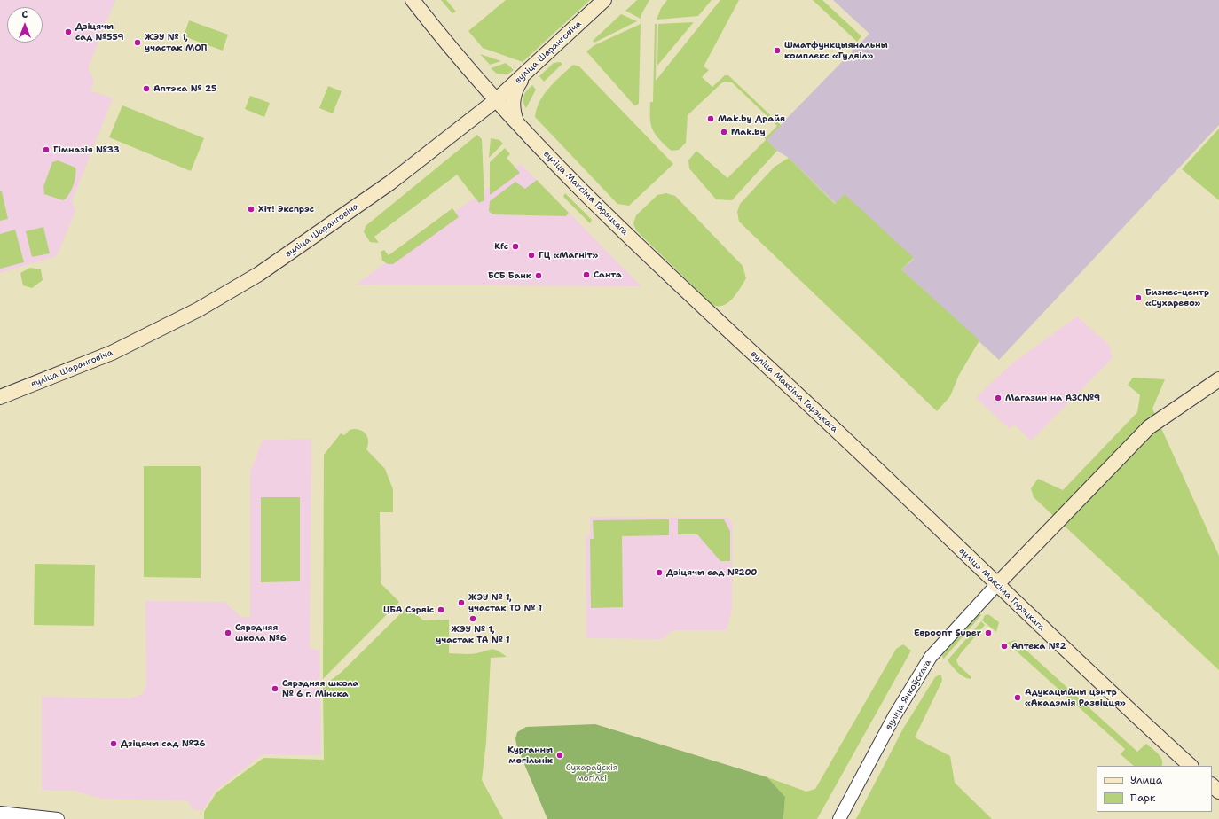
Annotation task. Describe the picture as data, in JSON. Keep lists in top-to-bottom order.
{
  "streets": {
    "main road": ["вуліца Шаранговіча", "вуліца Максіма Гарэцкага"],
    "street": ["вуліца Янкоўскага"]
  },
  "crossings": [
    ["вуліца Шаранговіча", "вуліца Максіма Гарэцкага"],
    ["вуліца Максіма Гарэцкага", "вуліца Янкоўскага"]
  ],
  "parks": ["Сухараўскія могілкі"],
  "places": [
    "Дзіцячы сад №559",
    "ЖЭУ № 1, участак МОП",
    "Шматфункцыянальны комплекс «Гудвіл»",
    "Аптэка № 25",
    "Маk.by Драйв",
    "Mak.by",
    "Гімназія №33",
    "Хіт! Экспрэс",
    "Kfc",
    "ГЦ «Магніт»",
    "Санта",
    "БСБ Банк",
    "Бизнес-центр «Сухарево»",
    "Магазин на АЗС№9",
    "Дзіцячы сад №200",
    "ЖЭУ № 1, участак ТО № 1",
    "ЦБА Сэрвіс",
    "ЖЭУ № 1, участак ТА № 1",
    "Сярэдняя школа №6",
    "Евроопт Super",
    "Аптека №2",
    "Сярэдняя школа № 6 г. Мінска",
    "Адукацыйны цэнтр «Акадэмія Развіцця»",
    "Дзіцячы сад №76",
    "Курганны могільнік"
  ],
  "legend": ["Улица", "Парк"],
  "north": "top"
}
